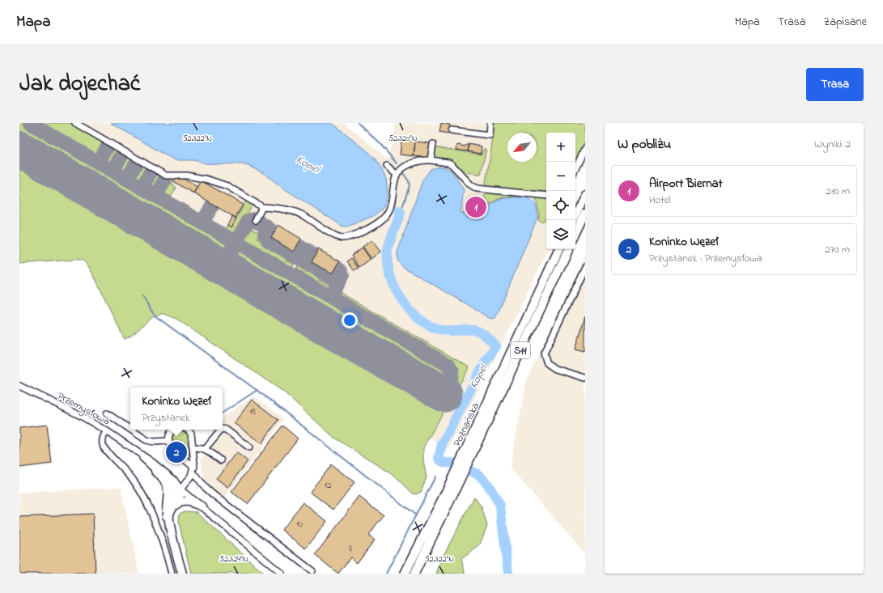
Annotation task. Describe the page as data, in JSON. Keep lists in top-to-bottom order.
{
  "streets": {
    "highway": ["S11", "Poznańska"],
    "street": ["Przemysłowa"]
  },
  "water": ["Kopel"],
  "house_numbers": [
    "18",
    "12",
    "10",
    "8"
  ],
  "north": "bottom left",
  "page": {
    "header": "Mapa",
    "nav": ["Mapa", "Trasa", "Zapisane"],
    "title": "Jak dojechać",
    "buttons": "Trasa",
    "heading": ["W pobliżu", "Wyniki: 2"],
    "map_buttons": ["+", "−"],
    "list": [
      {
        "mark": "1",
        "name": "Airport Biernat",
        "note": "Hotel",
        "value": "210 m"
      },
      {
        "mark": "2",
        "name": "Koninko Węzeł",
        "note": "Przystanek · Przemysłowa",
        "value": "270 m"
      }
    ],
    "pins": ["1", "2"],
    "popup": ["Koninko Węzeł", "Przystanek"]
  },
  "coordinates": ["52.322°N", "52.320°N", "52.324°N"]
}
